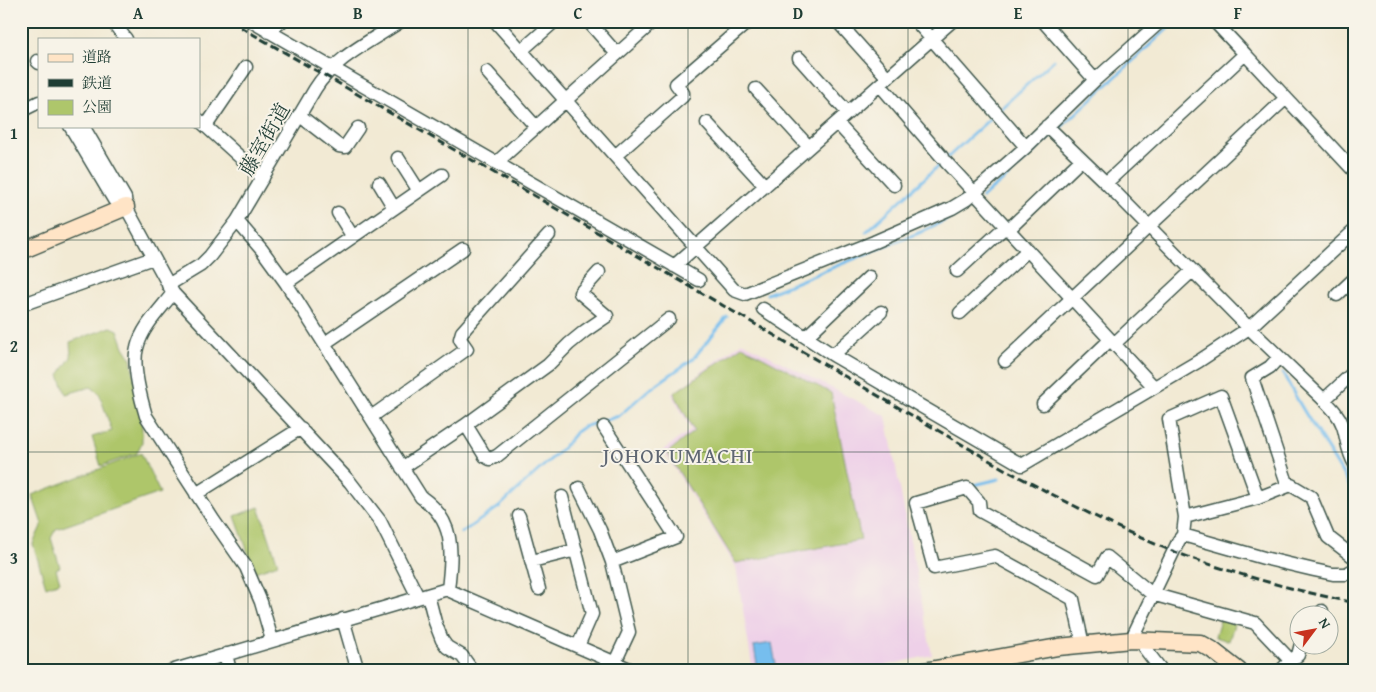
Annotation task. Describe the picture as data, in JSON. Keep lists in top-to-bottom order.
{
  "streets": {
    "street": ["藤室街道"]
  },
  "districts": ["JOHOKUMACHI"],
  "legend": ["道路", "鉄道", "公園"],
  "north": "top right",
  "grid": {
    "columns": [
      "A",
      "B",
      "C",
      "D",
      "E",
      "F"
    ],
    "rows": ["1", "2", "3"]
  }
}
